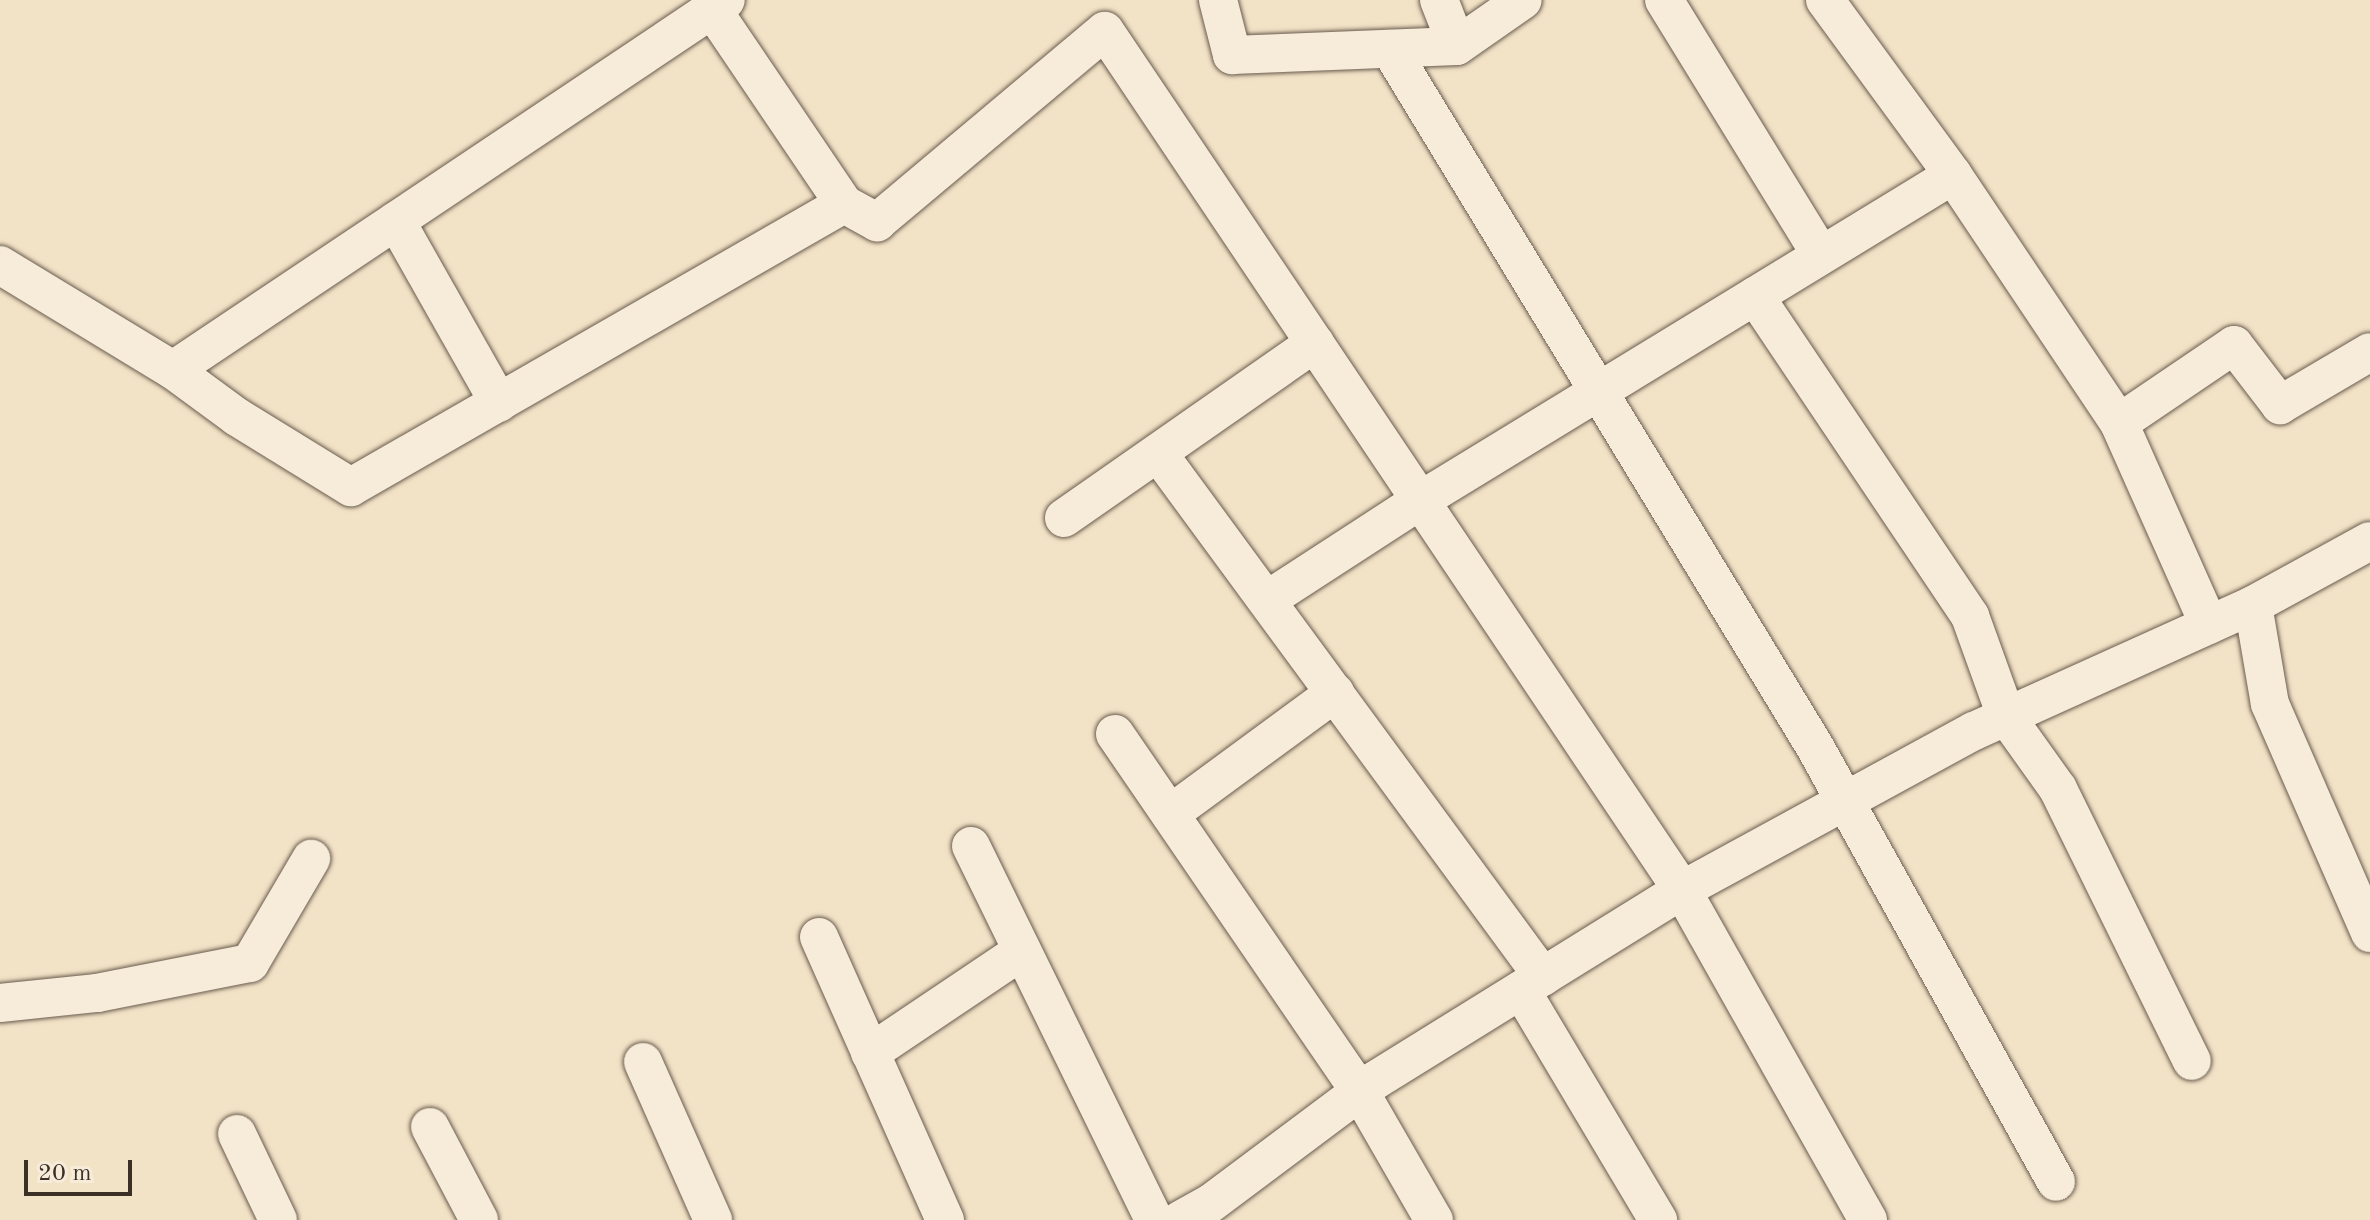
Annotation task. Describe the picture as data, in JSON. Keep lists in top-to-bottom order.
{
  "scale_bar": "20 m"
}
